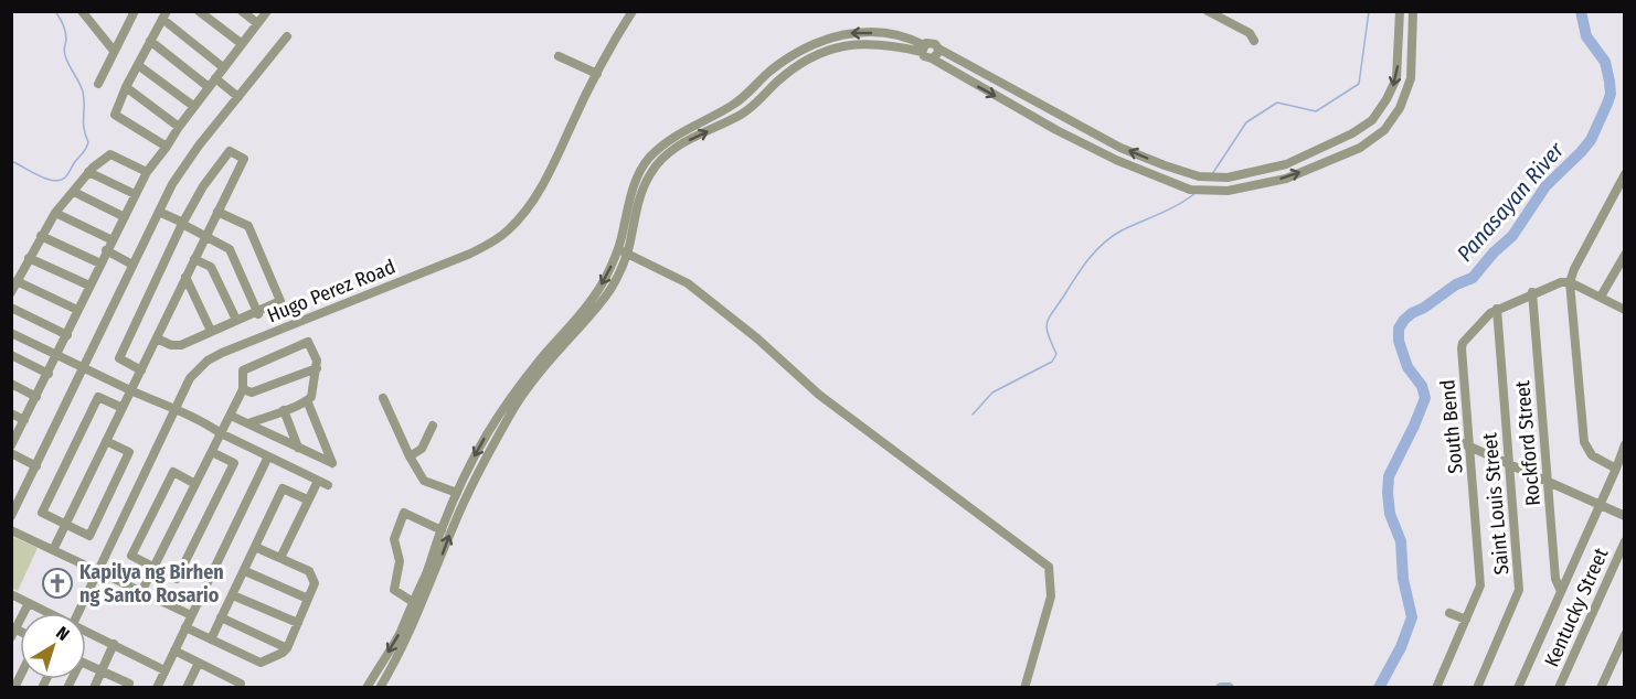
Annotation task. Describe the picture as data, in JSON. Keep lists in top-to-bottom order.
{
  "streets": {
    "street": [
      "Hugo Perez Road",
      "South Bend",
      "Rockford Street",
      "Saint Louis Street",
      "Kentucky Street"
    ]
  },
  "crossings": [
    ["South Bend", "Rockford Street"],
    ["South Bend", "Saint Louis Street"]
  ],
  "water": ["Panasayan River"],
  "places": {
    "church": ["Kapilya ng Birhen ng Santo Rosario"]
  },
  "north": "top right"
}
